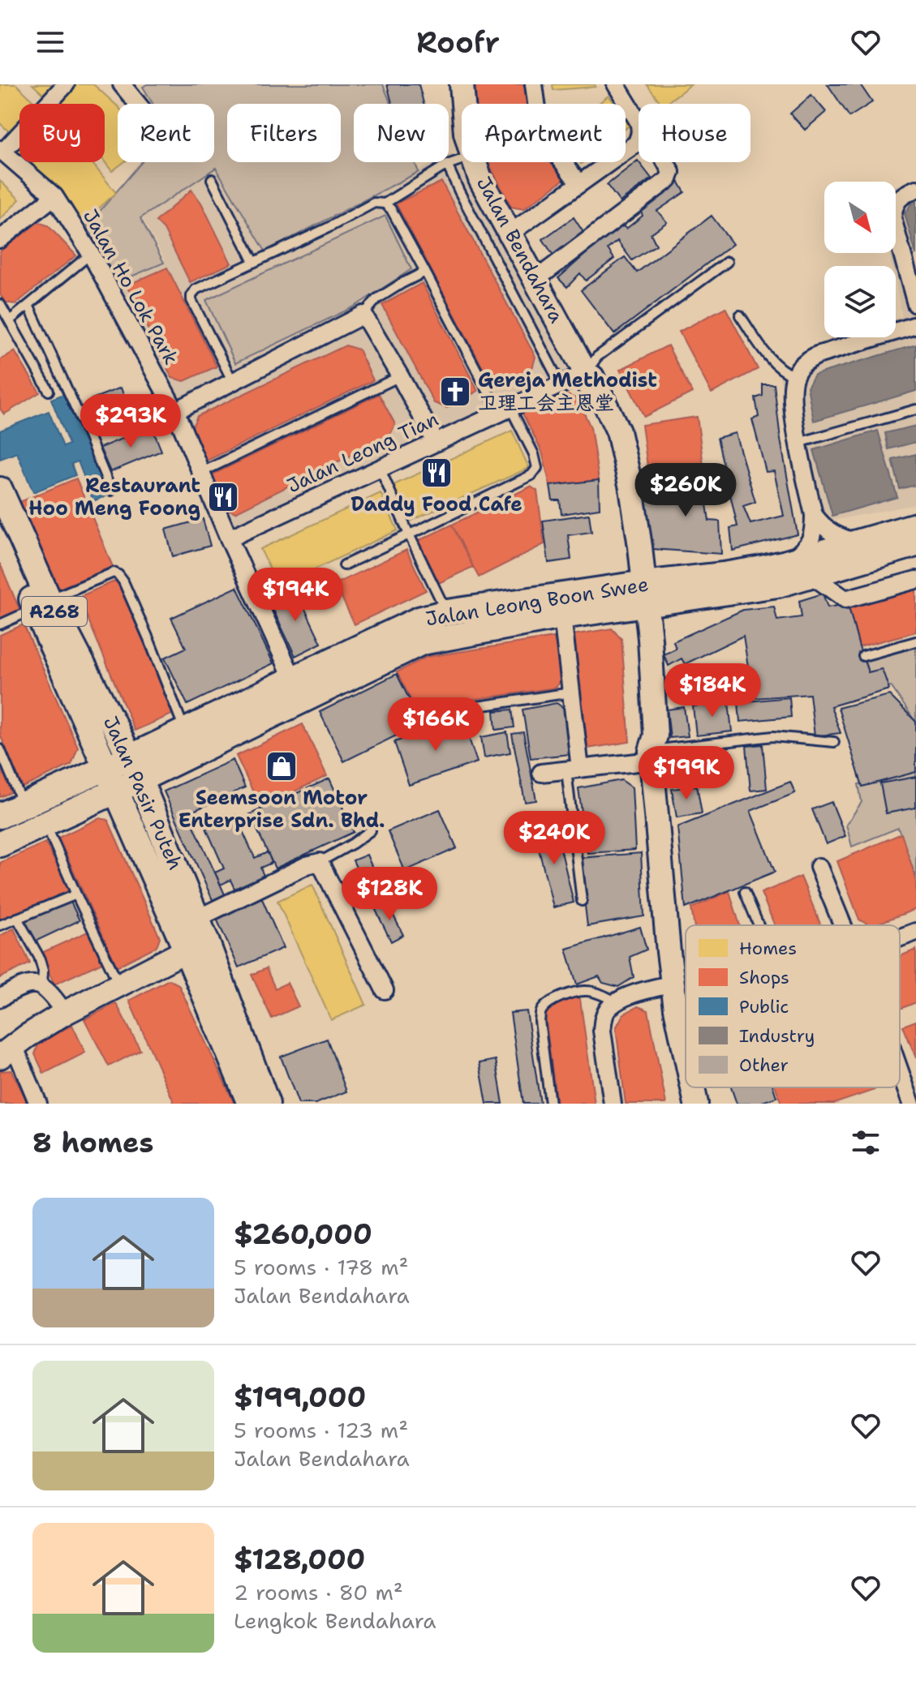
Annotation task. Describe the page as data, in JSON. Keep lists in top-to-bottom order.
{
  "streets": {
    "main road": [
      "Jalan Bendahara",
      "Jalan Leong Boon Swee",
      "A268",
      "Jalan Pasir Puteh"
    ],
    "street": ["Jalan Ho Lok Park", "Jalan Leong Tian"]
  },
  "crossings": [
    ["Jalan Bendahara", "Jalan Leong Tian"],
    ["Jalan Bendahara", "Jalan Leong Boon Swee"],
    ["Jalan Ho Lok Park", "Jalan Leong Tian"],
    ["Jalan Ho Lok Park", "Jalan Leong Boon Swee"],
    ["Jalan Leong Boon Swee", "Jalan Pasir Puteh"]
  ],
  "places": {
    "church": ["Gereja Methodist 卫理工会主恩堂"],
    "restaurant": ["Daddy Food Cafe", "Restaurant Hoo Meng Foong"],
    "shop": ["Seemsoon Motor Enterprise Sdn. Bhd."]
  },
  "legend": [
    "Homes",
    "Shops",
    "Public",
    "Industry",
    "Other"
  ],
  "north": "bottom right",
  "page": {
    "header": "Roofr",
    "chip": [
      "Buy",
      "Rent",
      "Filters",
      "New",
      "Apartment",
      "House"
    ],
    "price": [
      "$293K",
      "$260K",
      "$194K",
      "$184K",
      "$166K",
      "$199K",
      "$240K",
      "$128K"
    ],
    "heading": "8 homes",
    "list": [
      {
        "name": "$260,000",
        "note": "5 rooms · 178 m² · Jalan Bendahara"
      },
      {
        "name": "$199,000",
        "note": "5 rooms · 123 m² · Jalan Bendahara"
      },
      {
        "name": "$128,000",
        "note": "2 rooms · 80 m² · Lengkok Bendahara"
      }
    ]
  }
}
